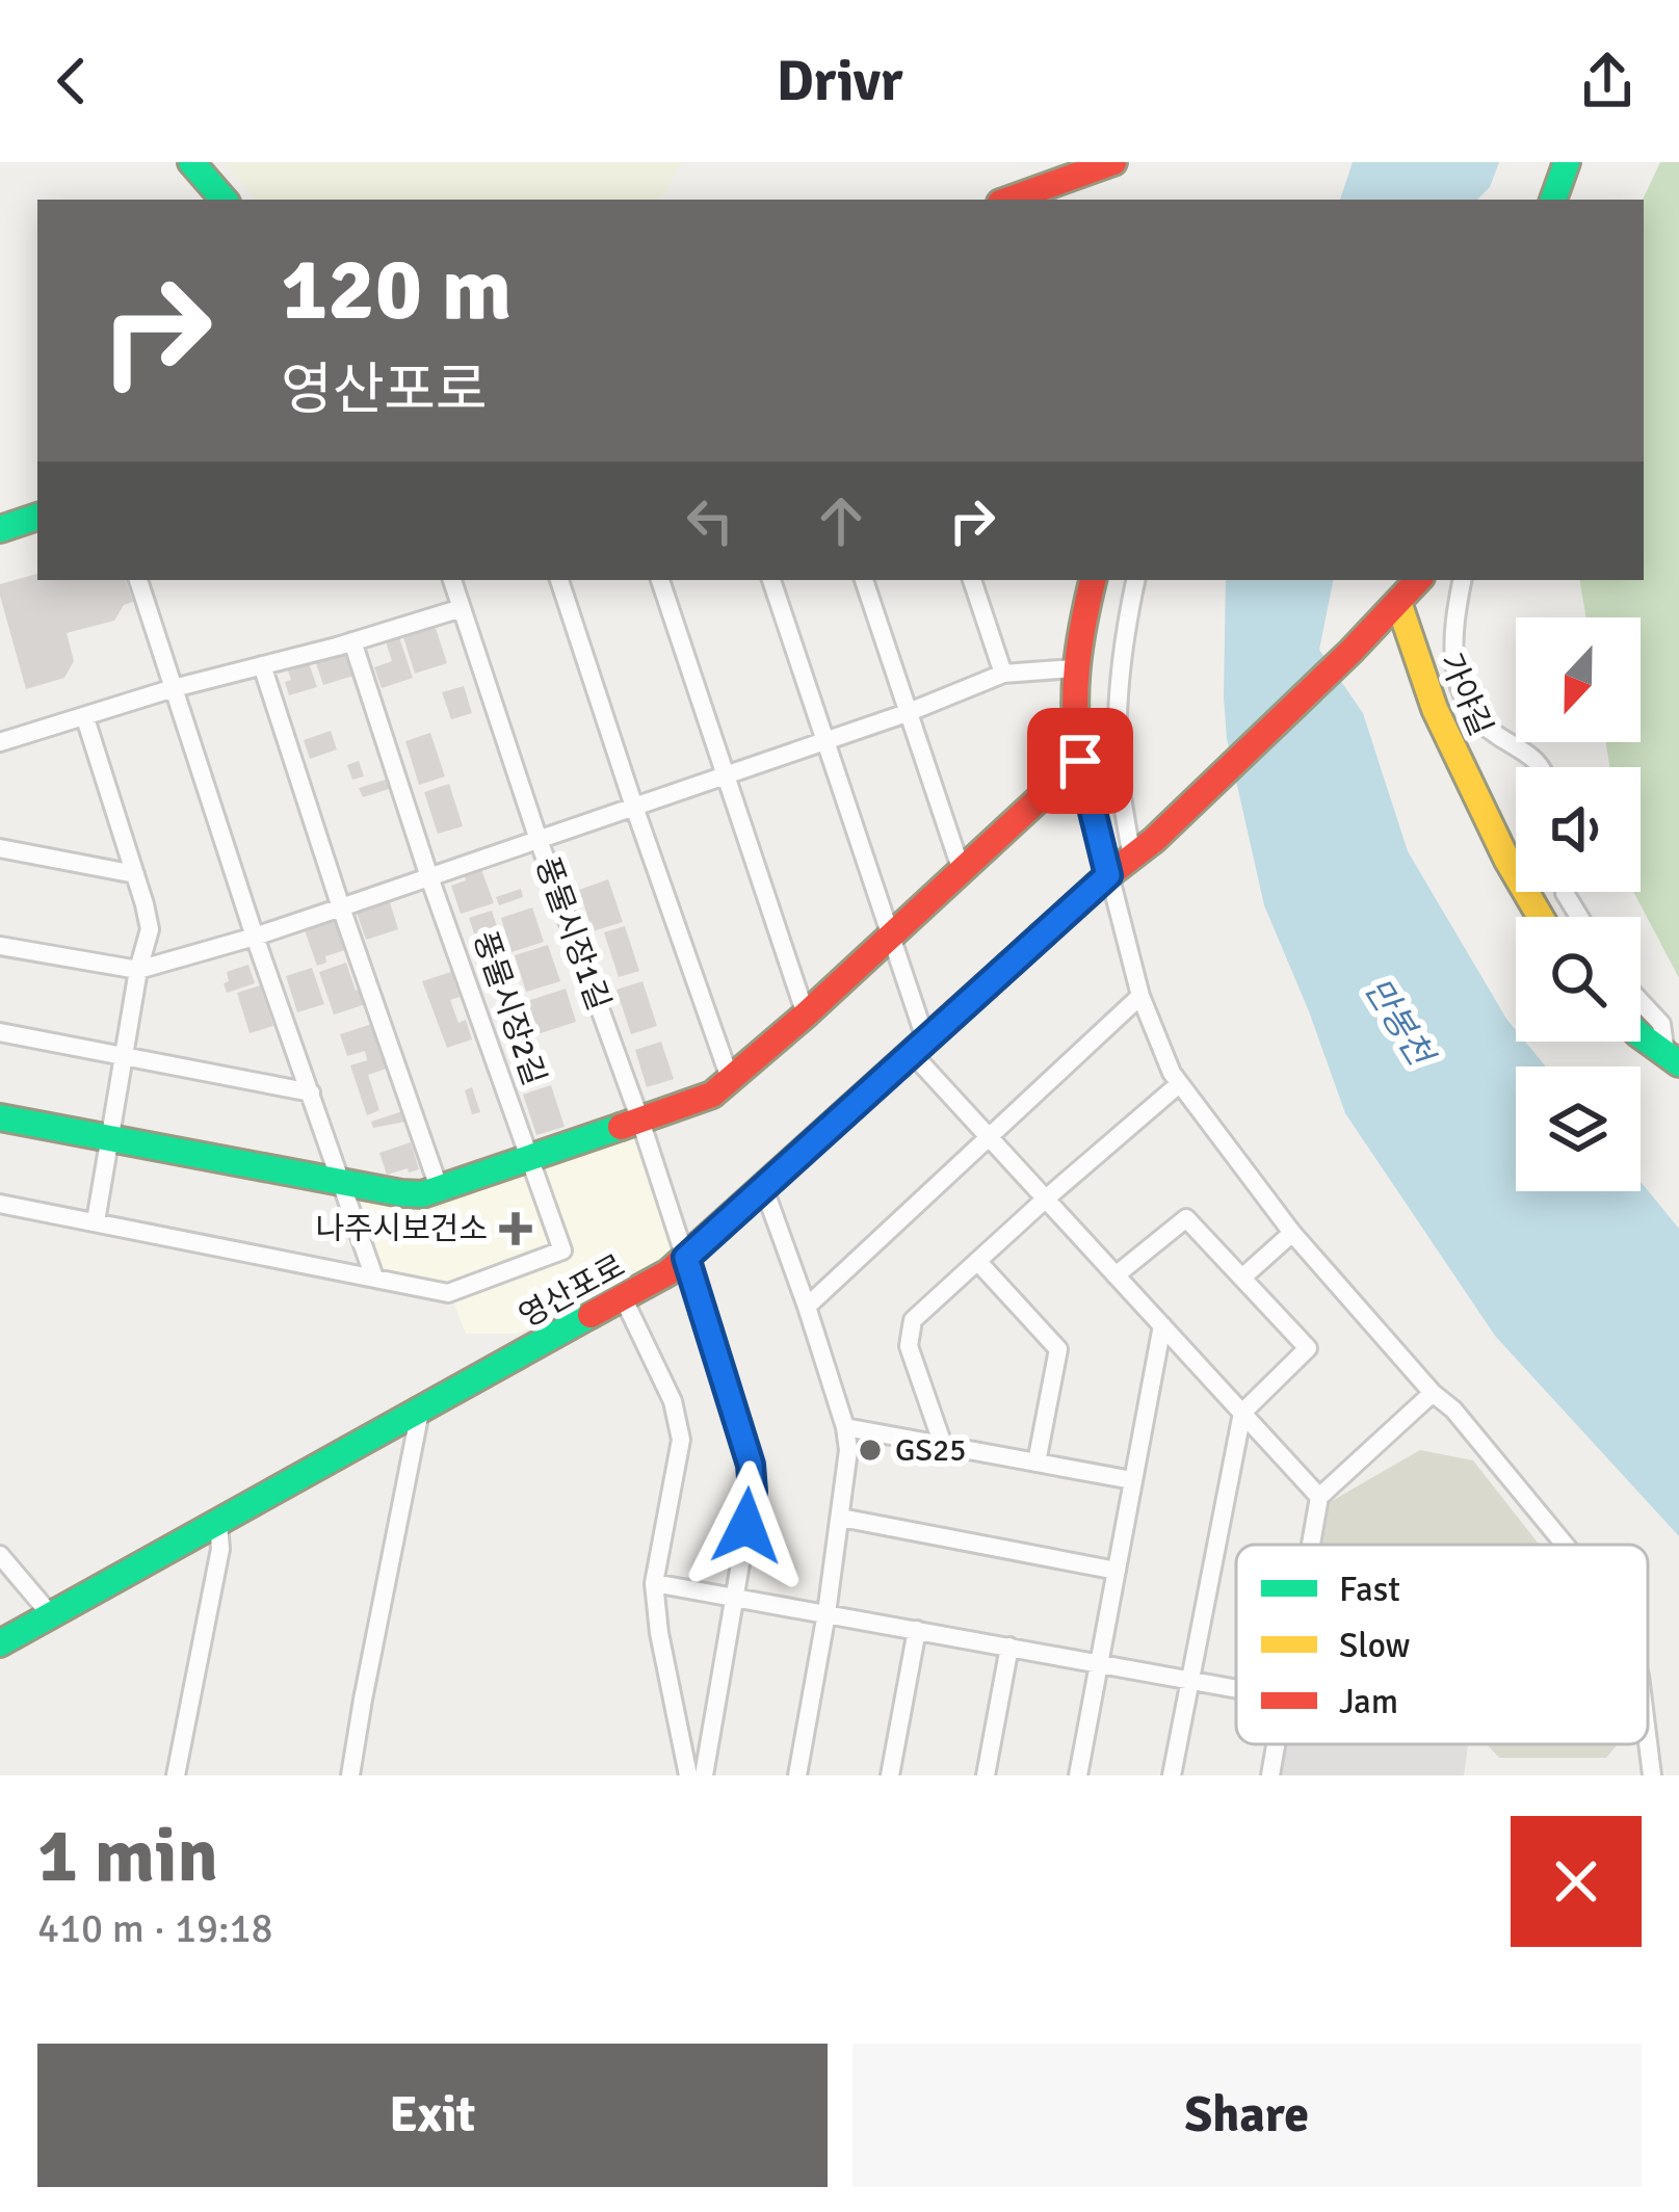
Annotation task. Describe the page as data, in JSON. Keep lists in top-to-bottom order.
{
  "streets": {
    "street": [
      "가야길",
      "풍물시장1길",
      "풍물시장2길",
      "영산포로"
    ]
  },
  "crossings": [
    ["가야길", "영산포로"],
    ["풍물시장1길", "영산포로"]
  ],
  "water": ["만봉천"],
  "places": {
    "health": ["나주시보건소"],
    "other": ["GS25"]
  },
  "legend": ["Fast", "Slow", "Jam"],
  "north": "bottom",
  "page": {
    "header": "Drivr",
    "turn": ["120 m", "영산포로"],
    "heading": ["1 min", "410 m · 19:18"],
    "buttons": ["Exit", "Share"]
  }
}
